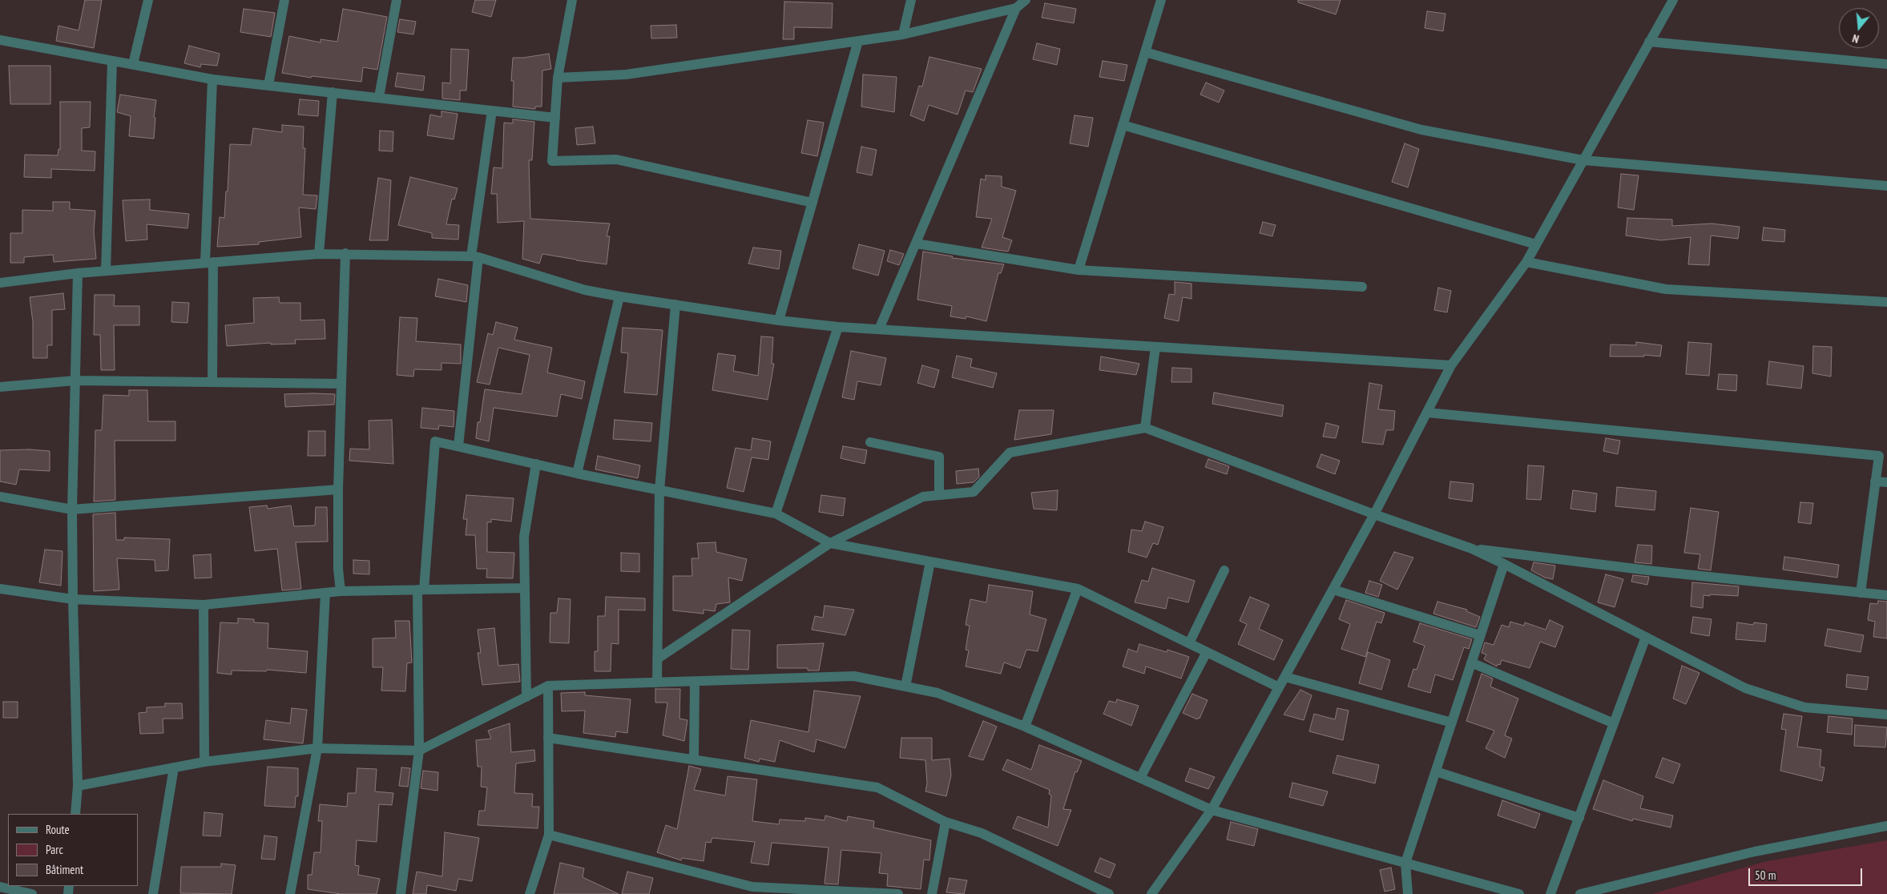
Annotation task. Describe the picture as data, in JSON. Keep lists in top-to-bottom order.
{
  "legend": ["Route", "Parc", "Bâtiment"],
  "scale_bar": "50 m",
  "north": "bottom"
}
